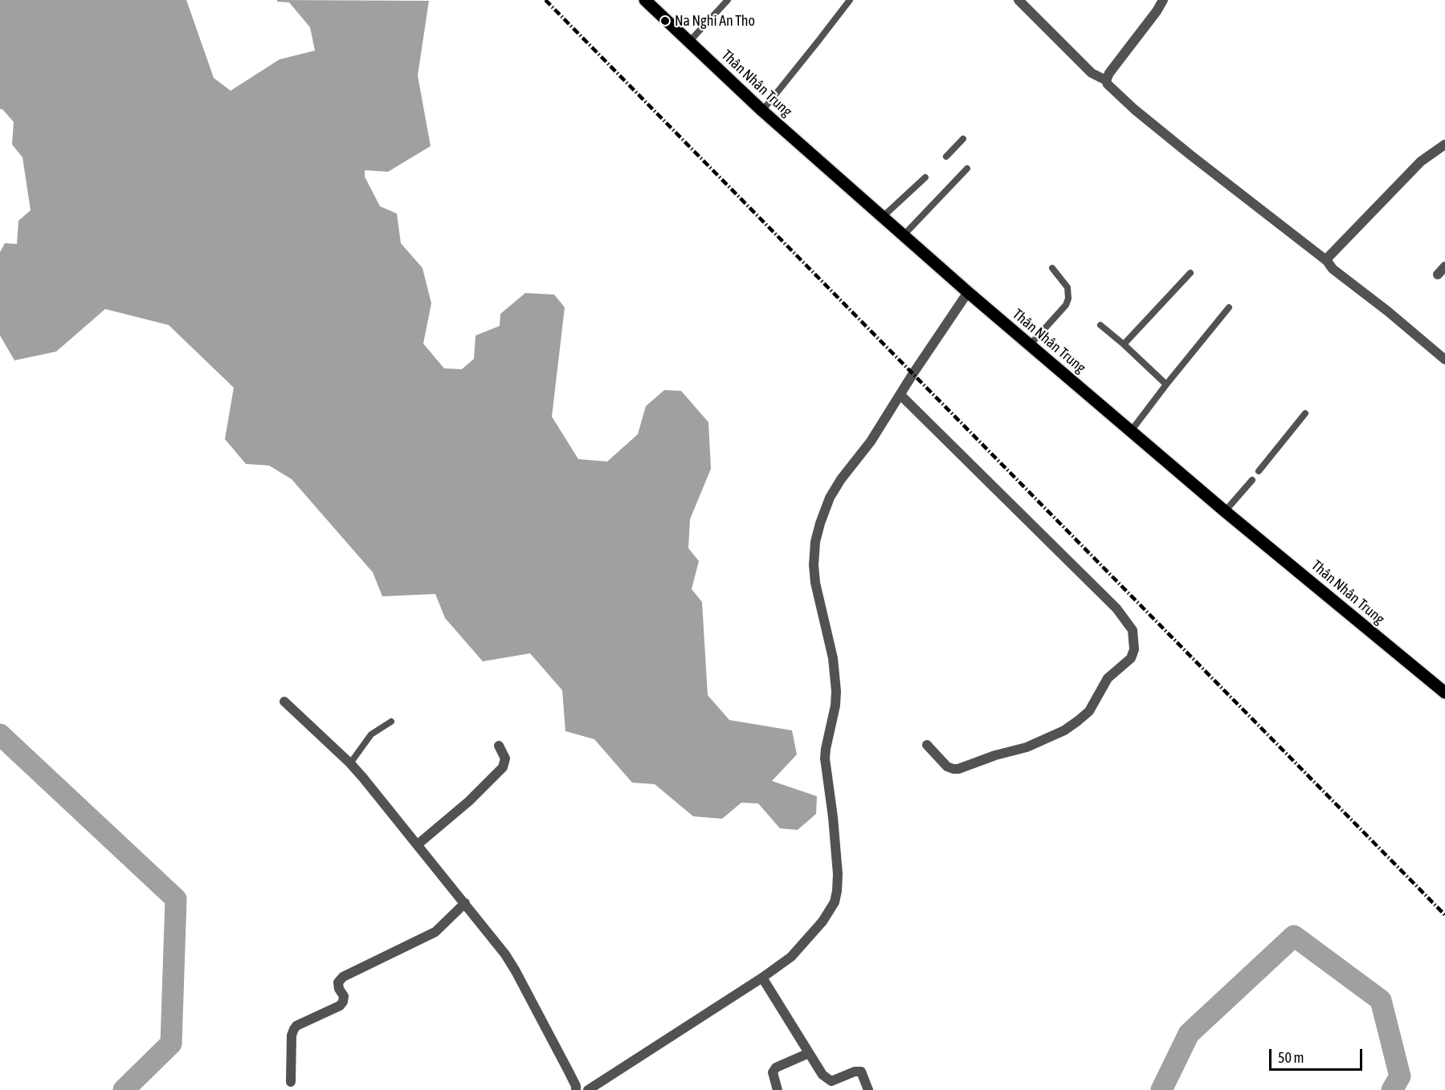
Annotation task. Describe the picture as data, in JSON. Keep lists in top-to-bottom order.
{
  "streets": {
    "main road": ["Thân Nhân Trung"]
  },
  "places": ["Na Nghi An Tho"],
  "scale_bar": "50 m"
}
